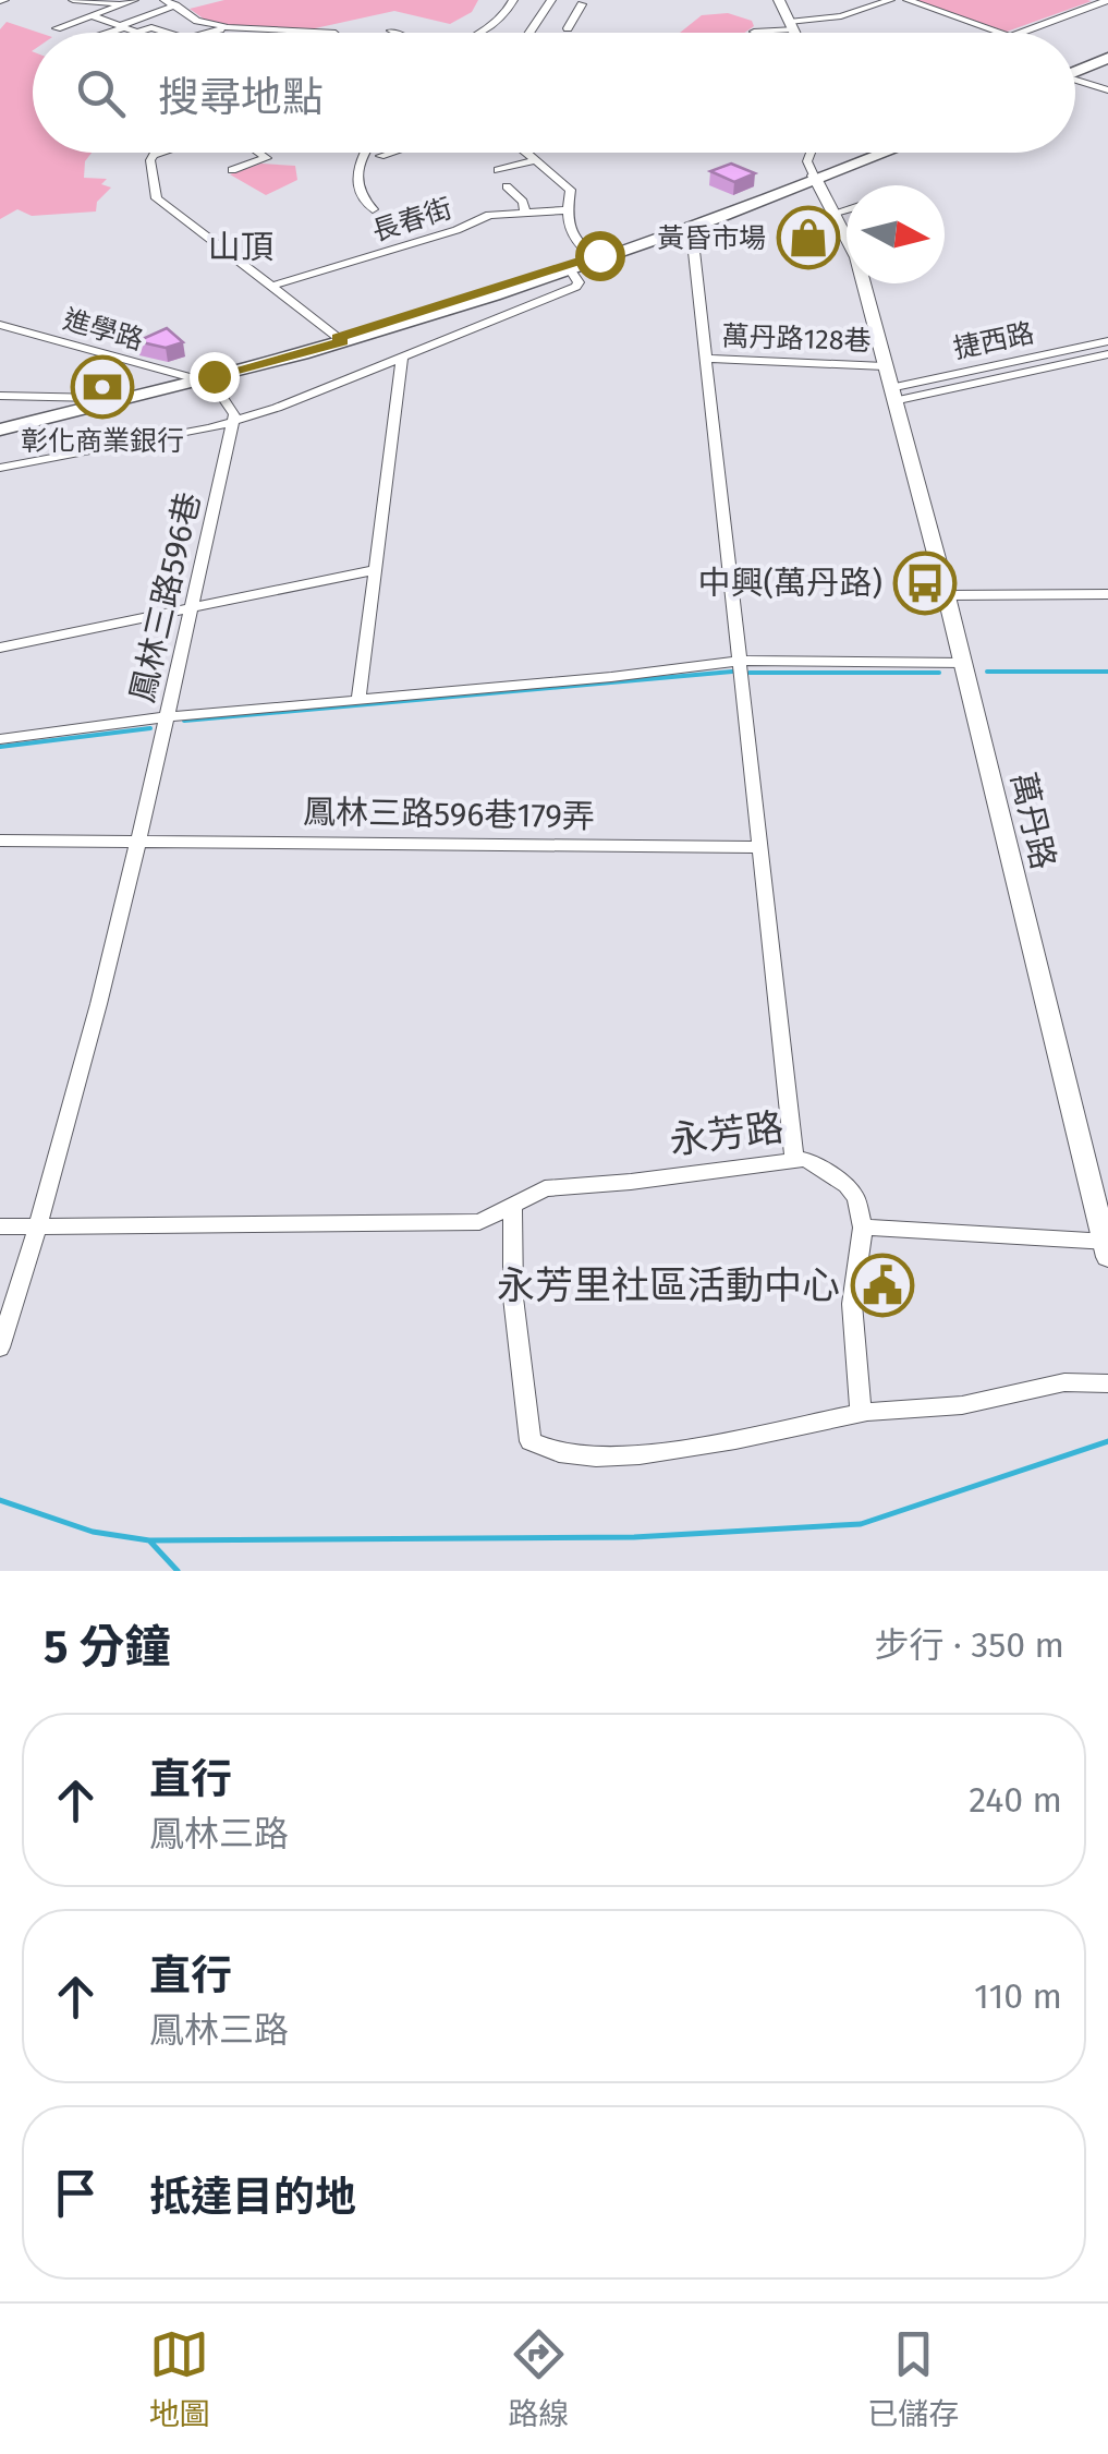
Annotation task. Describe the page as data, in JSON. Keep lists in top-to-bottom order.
{
  "streets": {
    "street": [
      "長春街",
      "進學路",
      "萬丹路128巷",
      "捷西路",
      "鳳林三路596巷",
      "鳳林三路596巷179弄",
      "萬丹路",
      "永芳路"
    ]
  },
  "crossings": [
    ["萬丹路128巷", "萬丹路"],
    ["捷西路", "萬丹路"],
    ["鳳林三路596巷", "鳳林三路596巷179弄"]
  ],
  "districts": ["山頂"],
  "places": {
    "shop": ["黃昏市場"],
    "bank": ["彰化商業銀行"],
    "bus stop": ["中興(萬丹路)"],
    "public building": ["永芳里社區活動中心"]
  },
  "north": "right",
  "page": {
    "search": "搜尋地點",
    "heading": ["5 分鐘", "步行 · 350 m"],
    "list": [
      ["直行", "鳳林三路", "240 m"],
      ["直行", "鳳林三路", "110 m"],
      "抵達目的地"
    ],
    "nav": ["地圖", "路線", "已儲存"]
  }
}
